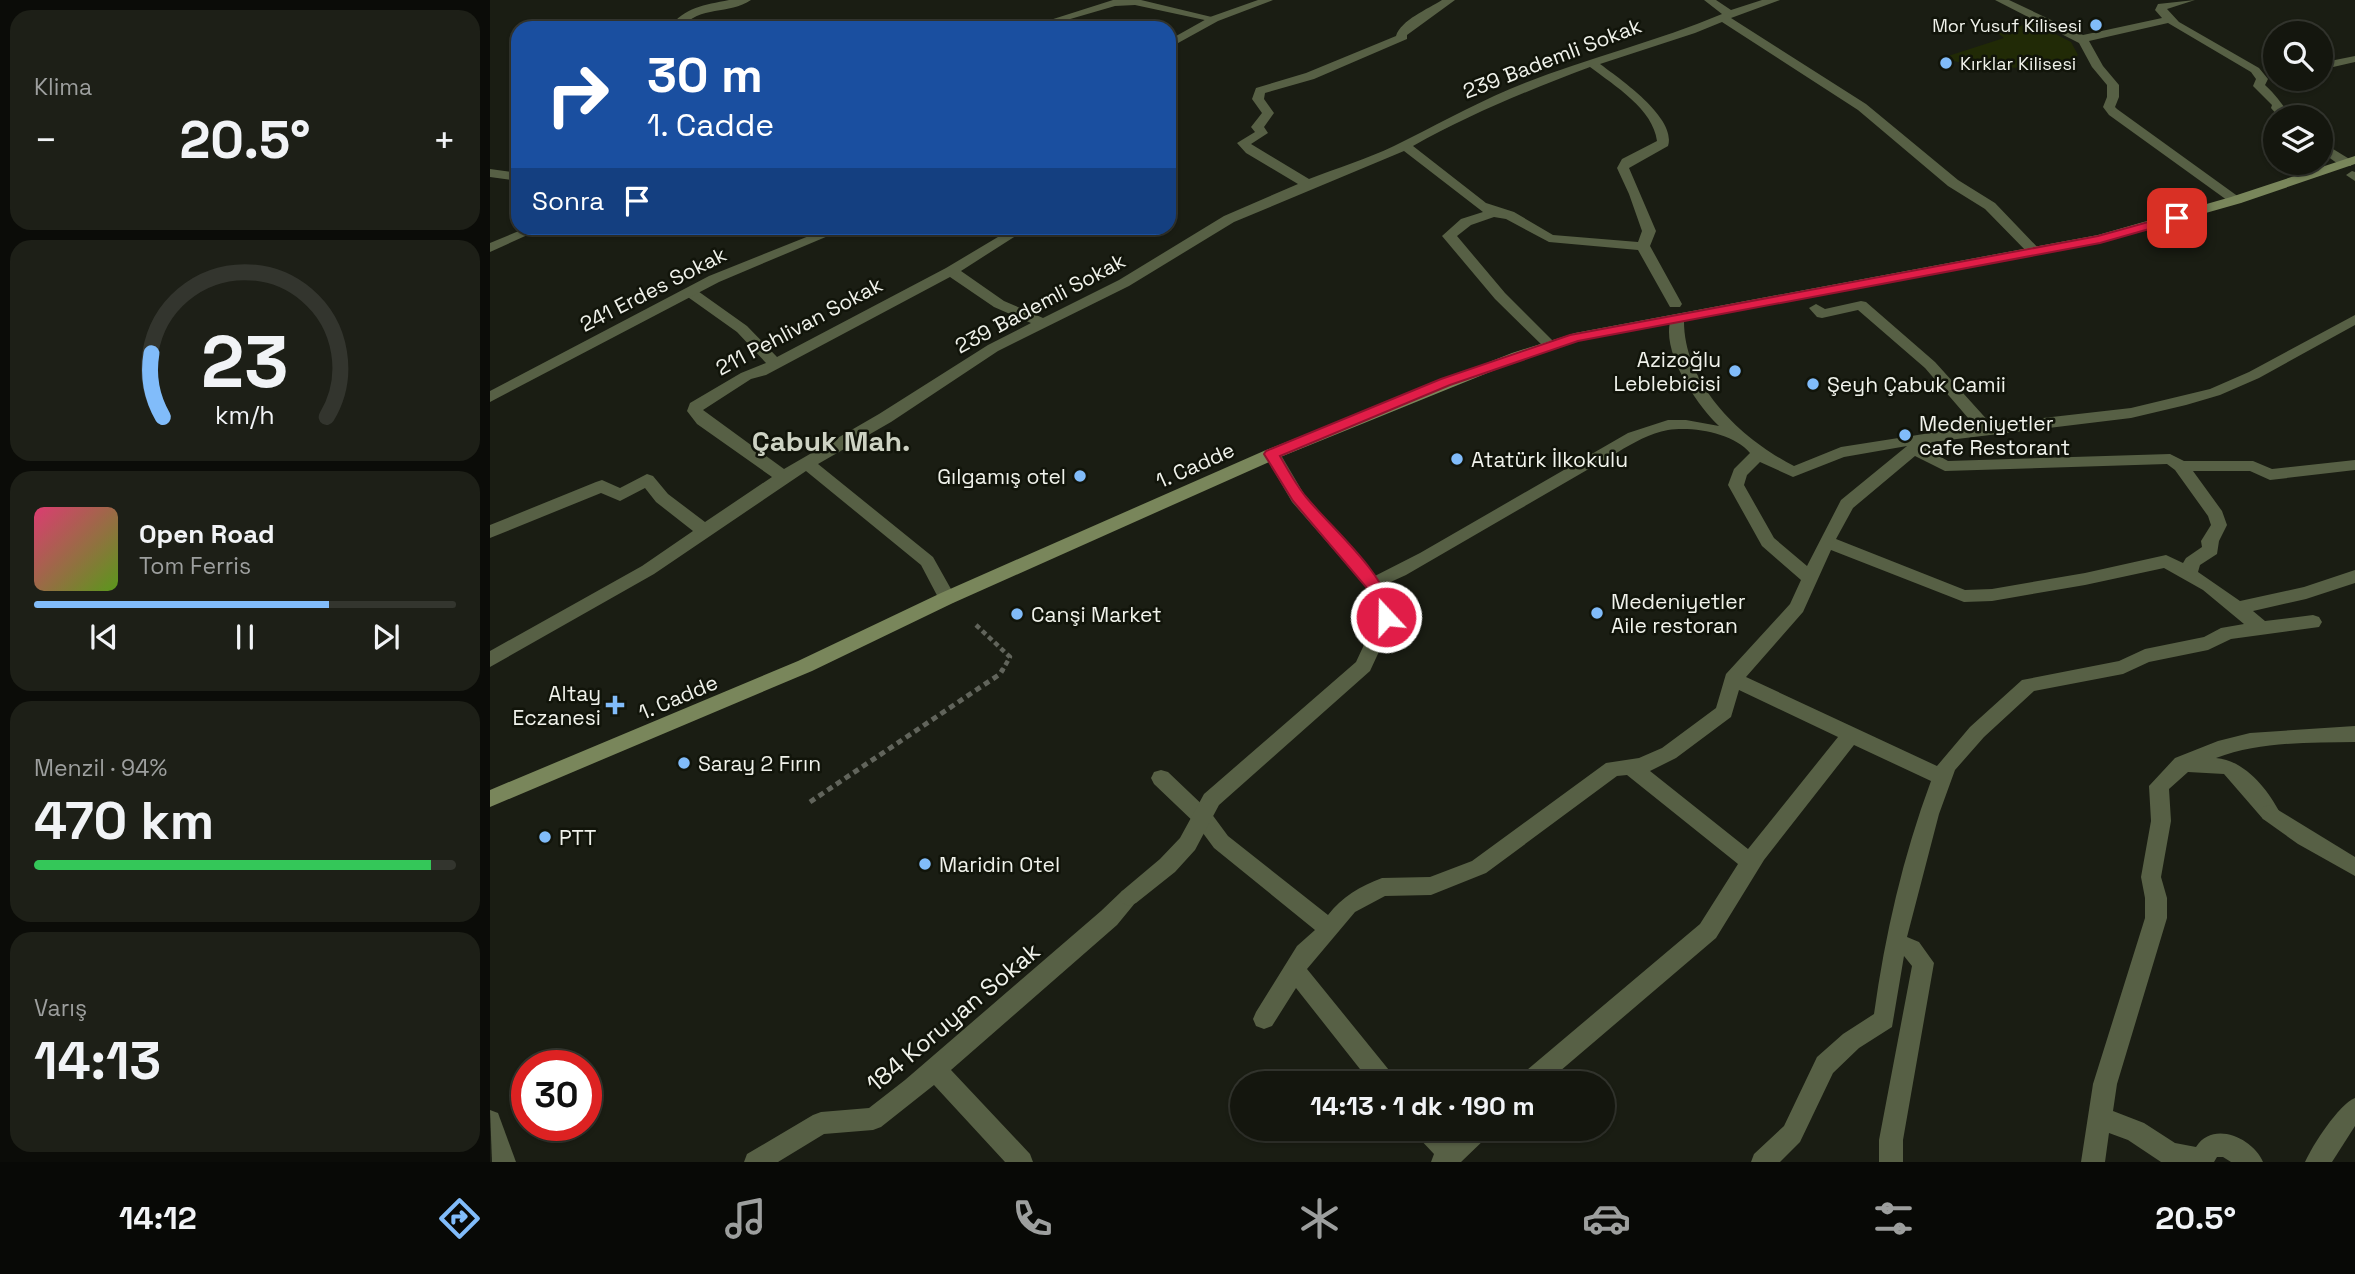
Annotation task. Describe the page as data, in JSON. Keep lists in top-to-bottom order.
{
  "streets": {
    "main road": ["1. Cadde"],
    "street": [
      "239 Bademli Sokak",
      "241 Erdes Sokak",
      "211 Pehlivan Sokak",
      "184 Koruyan Sokak"
    ]
  },
  "crossings": [
    ["239 Bademli Sokak", "211 Pehlivan Sokak"],
    ["1. Cadde", "184 Koruyan Sokak"]
  ],
  "districts": ["Çabuk Mah."],
  "places": {
    "other": [
      "Mor Yusuf Kilisesi",
      "Kırklar Kilisesi",
      "Azizoğlu Leblebicisi",
      "Şeyh Çabuk Camii",
      "Medeniyetler cafe Restorant",
      "Atatürk İlkokulu",
      "Gılgamış otel",
      "Medeniyetler Aile restoran",
      "Canşi Market",
      "Saray 2 Fırın",
      "PTT",
      "Maridin Otel"
    ],
    "health": ["Altay Eczanesi"]
  },
  "page": {
    "tile": [
      "Klima",
      ["Menzil · 94%", "470 km"],
      ["Varış", "14:13"]
    ],
    "turn": ["30 m", "1. Cadde"],
    "heat": ["−", "20.5°", "+"],
    "then": "Sonra",
    "song": ["Open Road", "Tom Ferris"],
    "limit": "30",
    "trip": "14:13 · 1 dk · 190 m",
    "tabs": ["14:12", "20.5°"],
    "gauge": ["23", "km/h"]
  }
}
